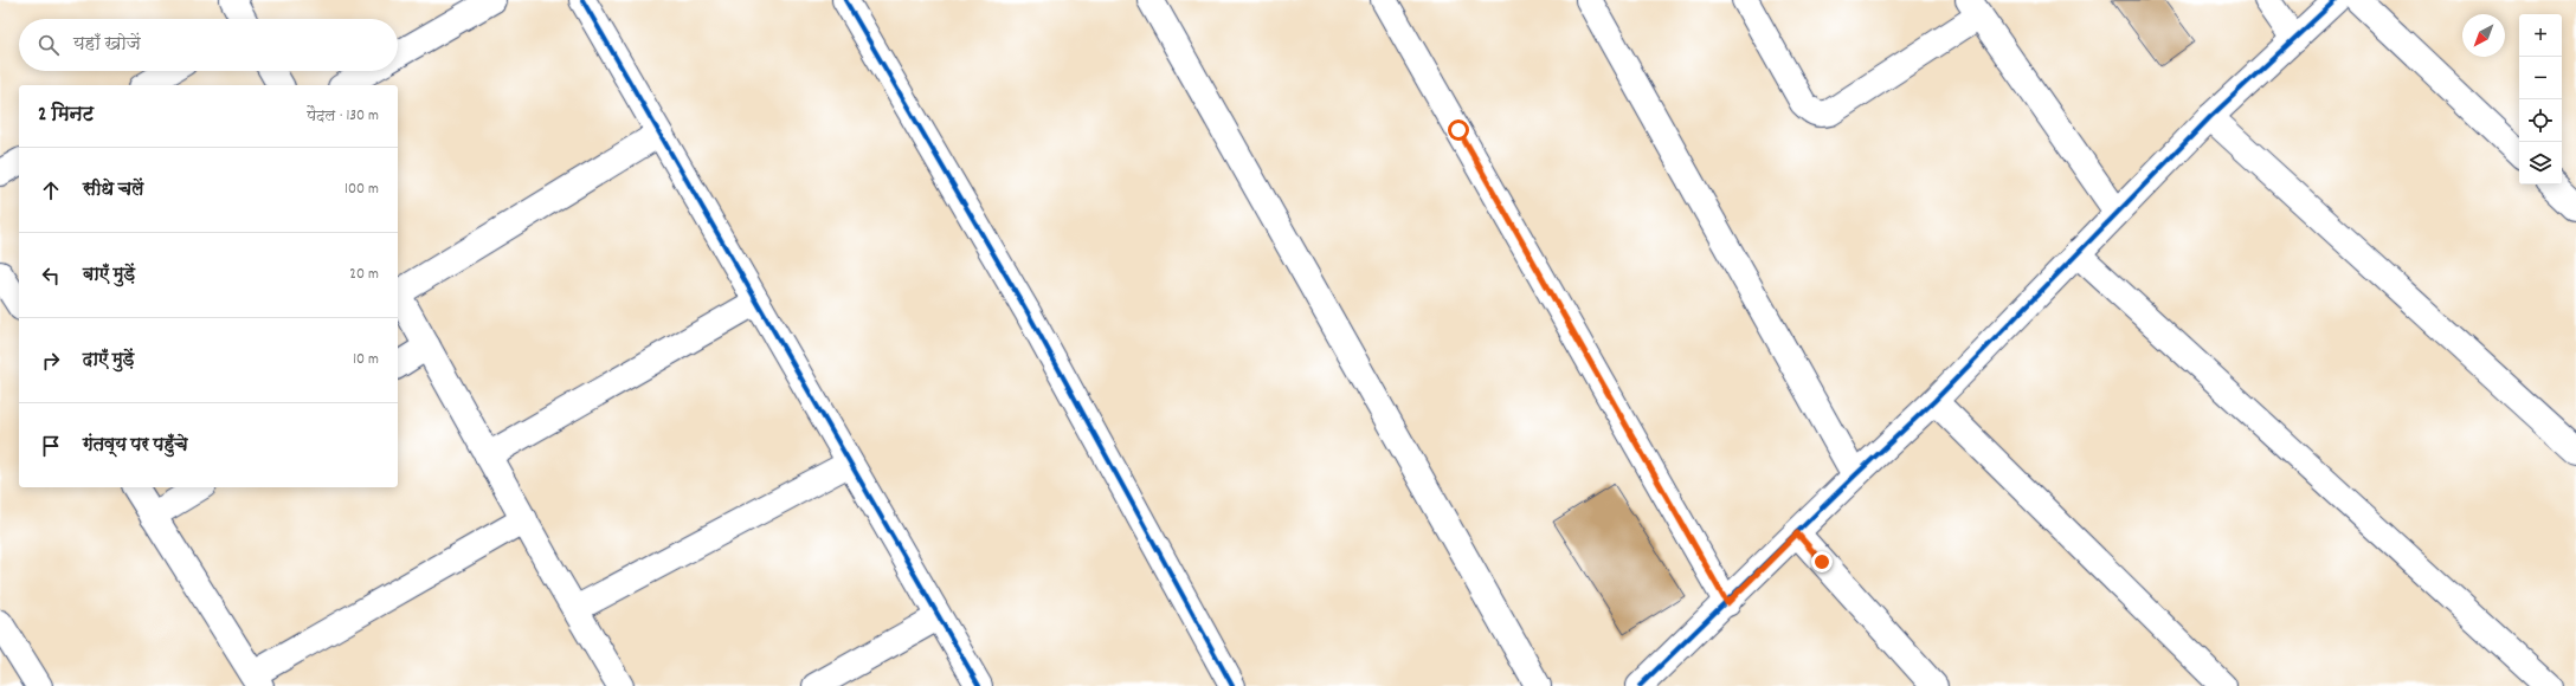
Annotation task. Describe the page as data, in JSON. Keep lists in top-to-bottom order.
{
  "north": "bottom left",
  "page": {
    "map_buttons": ["+", "−"],
    "search": "यहाँ खोजें",
    "heading": ["2 मिनट", "पैदल · 130 m"],
    "list": [
      ["सीधे चलें", "100 m"],
      ["बाएँ मुड़ें", "20 m"],
      ["दाएँ मुड़ें", "10 m"],
      "गंतव्य पर पहुँचे"
    ]
  }
}
